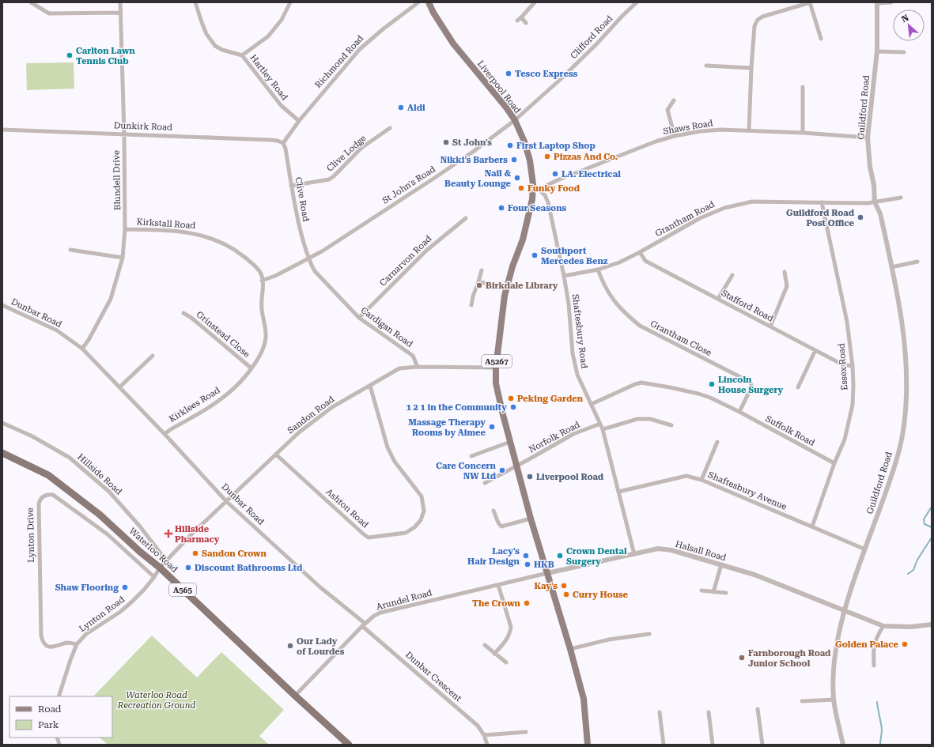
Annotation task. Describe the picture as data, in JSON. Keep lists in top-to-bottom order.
{
  "streets": {
    "highway": ["Waterloo Road", "A565"],
    "main road": ["Liverpool Road", "A5267"],
    "street": [
      "Clifford Road",
      "Richmond Road",
      "Hartley Road",
      "Guildford Road",
      "Dunkirk Road",
      "Shaws Road",
      "Clive Lodge",
      "Blundell Drive",
      "St John's Road",
      "Clive Road",
      "Grantham Road",
      "Kirkstall Road",
      "Carnarvon Road",
      "Stafford Road",
      "Dunbar Road",
      "Cardigan Road",
      "Shaftesbury Road",
      "Grinstead Close",
      "Grantham Close",
      "Essex Road",
      "Kirklees Road",
      "Sandon Road",
      "Suffolk Road",
      "Norfolk Road",
      "Hillside Road",
      "Shaftesbury Avenue",
      "Ashton Road",
      "Lynton Drive",
      "Halsall Road",
      "Arundel Road",
      "Lynton Road",
      "Dunbar Crescent"
    ]
  },
  "crossings": [
    ["Clifford Road", "Liverpool Road"],
    ["Clifford Road", "St John's Road"],
    ["Richmond Road", "Hartley Road"],
    ["Richmond Road", "Dunkirk Road"],
    ["Richmond Road", "Clive Road"],
    ["Liverpool Road", "St John's Road"],
    ["Liverpool Road", "Shaftesbury Road"],
    ["Liverpool Road", "Sandon Road"],
    ["Liverpool Road", "Norfolk Road"],
    ["Liverpool Road", "Halsall Road"],
    ["Liverpool Road", "Arundel Road"],
    ["Guildford Road", "Shaws Road"],
    ["Guildford Road", "Grantham Road"],
    ["Guildford Road", "Shaftesbury Avenue"],
    ["Guildford Road", "Halsall Road"],
    ["Dunkirk Road", "Blundell Drive"],
    ["Dunkirk Road", "Clive Road"],
    ["Shaws Road", "Shaftesbury Road"],
    ["Clive Lodge", "Clive Road"],
    ["Blundell Drive", "Kirkstall Road"],
    ["Blundell Drive", "Dunbar Road"],
    ["St John's Road", "Clive Road"],
    ["St John's Road", "Cardigan Road"],
    ["Clive Road", "Cardigan Road"],
    ["Grantham Road", "Stafford Road"],
    ["Grantham Road", "Shaftesbury Road"],
    ["Grantham Road", "Grantham Close"],
    ["Grantham Road", "Essex Road"],
    ["Kirkstall Road", "Kirklees Road"],
    ["Carnarvon Road", "Cardigan Road"],
    ["Stafford Road", "Essex Road"],
    ["Dunbar Road", "Kirklees Road"],
    ["Dunbar Road", "Sandon Road"],
    ["Dunbar Road", "Arundel Road"],
    ["Dunbar Road", "Dunbar Crescent"],
    ["Cardigan Road", "Sandon Road"],
    ["Shaftesbury Road", "Suffolk Road"],
    ["Shaftesbury Road", "Norfolk Road"],
    ["Shaftesbury Road", "Shaftesbury Avenue"],
    ["Shaftesbury Road", "Halsall Road"],
    ["Grinstead Close", "Kirklees Road"],
    ["Grantham Close", "Suffolk Road"],
    ["Essex Road", "Suffolk Road"],
    ["Essex Road", "Shaftesbury Avenue"],
    ["Sandon Road", "Hillside Road"],
    ["Sandon Road", "Ashton Road"],
    ["Sandon Road", "Waterloo Road"],
    ["Sandon Road", "Lynton Road"],
    ["Lynton Drive", "Lynton Road"],
    ["Waterloo Road", "Arundel Road"],
    ["Waterloo Road", "Lynton Road"],
    ["Halsall Road", "Arundel Road"],
    ["Arundel Road", "Dunbar Crescent"]
  ],
  "parks": ["Waterloo Road Recreation Ground"],
  "places": {
    "other": [
      "Carlton Lawn Tennis Club",
      "Tesco Express",
      "Aldi",
      "St John's",
      "First Laptop Shop",
      "Pizzas And Co.",
      "Nikki's Barbers",
      "LA. Electrical",
      "Nail & Beauty Lounge",
      "Funky Food",
      "Four Seasons",
      "Guildford Road Post Office",
      "Southport Mercedes Benz",
      "Birkdale Library",
      "Lincoln House Surgery",
      "Peking Garden",
      "1 2 1 in the Community",
      "Massage Therapy Rooms by Aimee",
      "Care Concern NW Ltd",
      "Liverpool Road",
      "Sandon Crown",
      "Lacy's Hair Design",
      "Crown Dental Surgery",
      "HKB",
      "Discount Bathrooms Ltd",
      "Kay's",
      "Shaw Flooring",
      "Curry House",
      "The Crown",
      "Golden Palace",
      "Our Lady of Lourdes",
      "Farnborough Road Junior School"
    ],
    "health": ["Hillside Pharmacy"]
  },
  "legend": ["Road", "Park"],
  "north": "top left"
}
